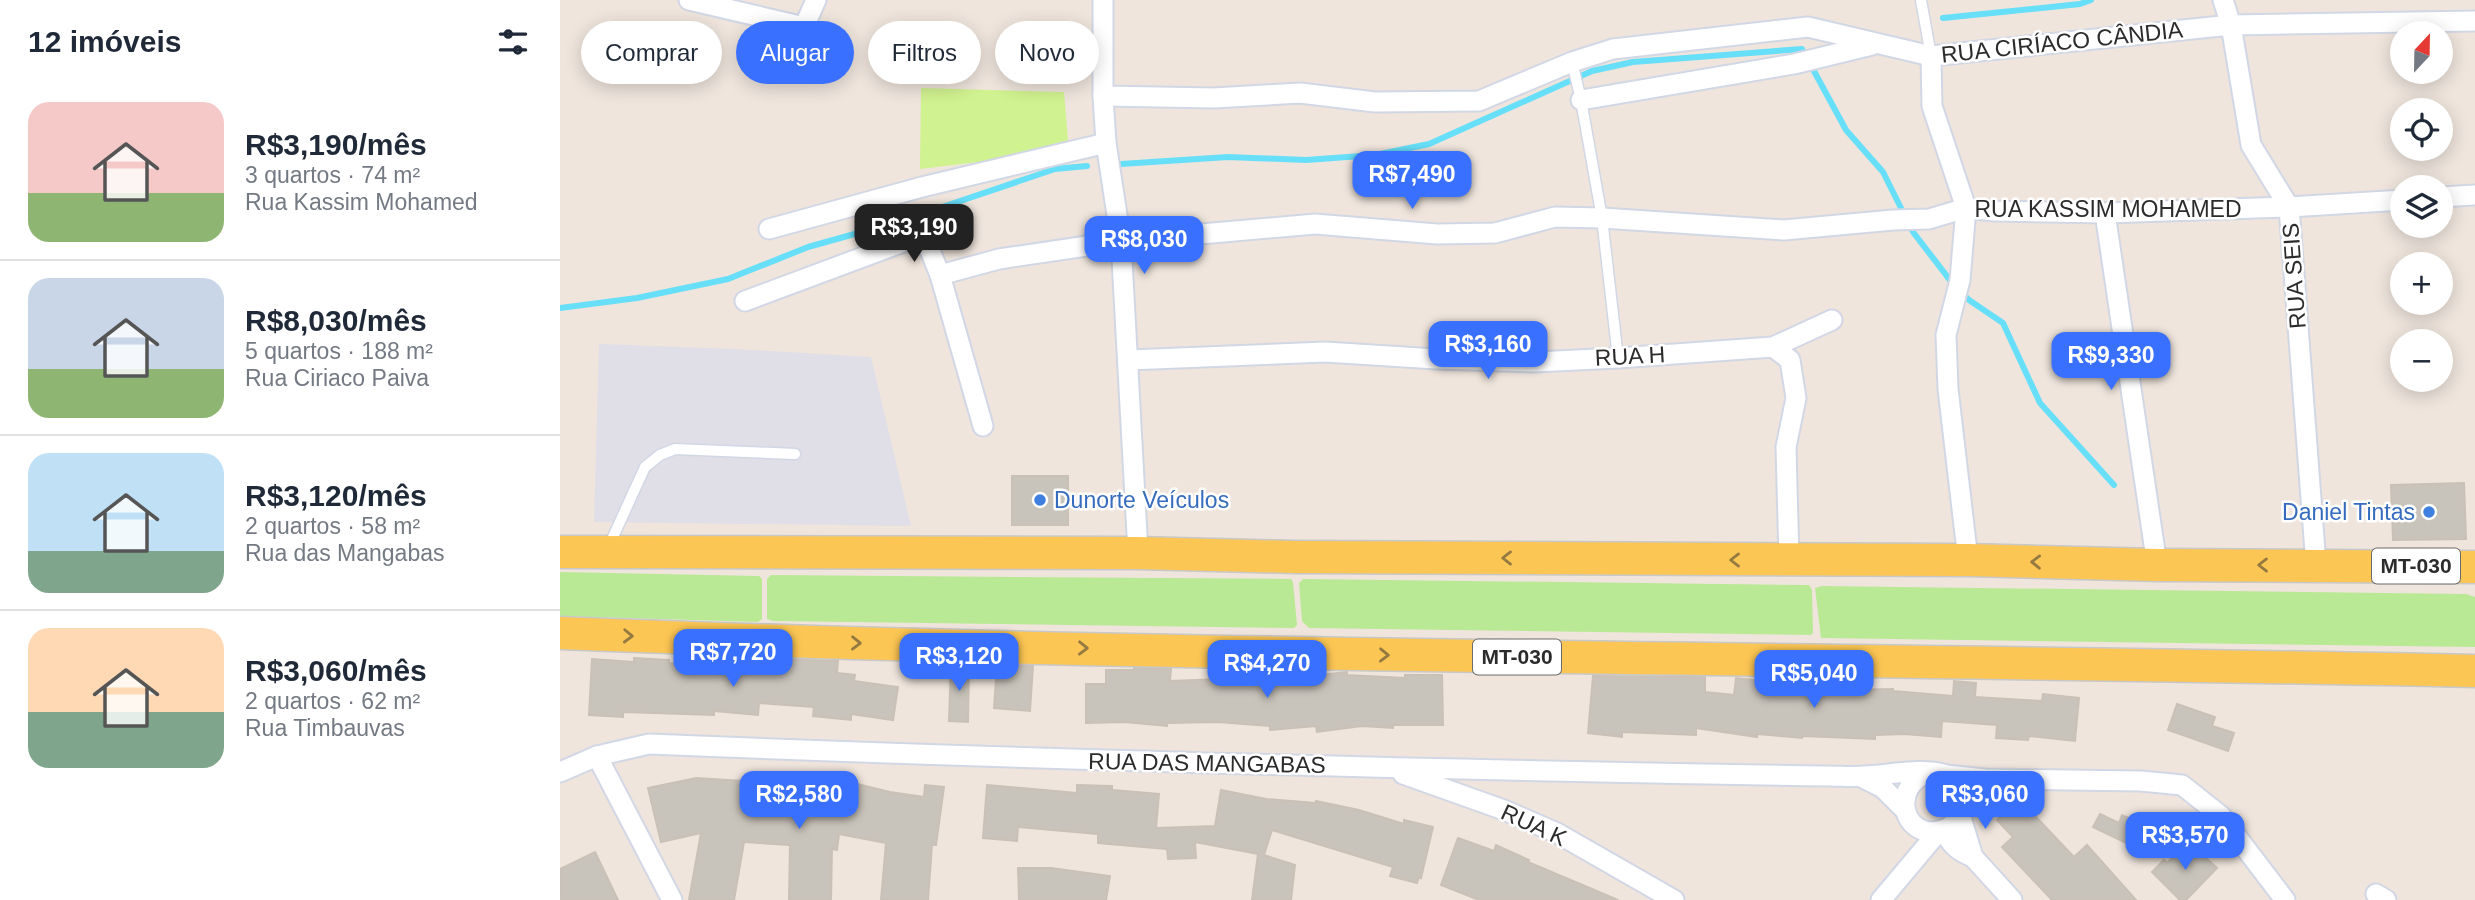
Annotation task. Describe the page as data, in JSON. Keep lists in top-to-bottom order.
{
  "streets": {
    "main road": ["MT-030"],
    "street": [
      "RUA CIRÍACO CÂNDIA",
      "RUA KASSIM MOHAMED",
      "RUA SEIS",
      "RUA H",
      "RUA DAS MANGABAS",
      "RUA K"
    ]
  },
  "crossings": [
    ["RUA CIRÍACO CÂNDIA", "RUA SEIS"],
    ["RUA KASSIM MOHAMED", "RUA SEIS"],
    ["RUA SEIS", "MT-030"],
    ["RUA DAS MANGABAS", "RUA K"]
  ],
  "places": ["Dunorte Veículos", "Daniel Tintas"],
  "north": "top",
  "page": {
    "heading": "12 imóveis",
    "map_buttons": ["+", "−"],
    "chip": [
      "Comprar",
      "Alugar",
      "Filtros",
      "Novo"
    ],
    "list": [
      {
        "name": "R$3,190/mês",
        "note": "3 quartos · 74 m² · Rua Kassim Mohamed"
      },
      {
        "name": "R$8,030/mês",
        "note": "5 quartos · 188 m² · Rua Ciriaco Paiva"
      },
      {
        "name": "R$3,120/mês",
        "note": "2 quartos · 58 m² · Rua das Mangabas"
      },
      {
        "name": "R$3,060/mês",
        "note": "2 quartos · 62 m² · Rua Timbauvas"
      }
    ],
    "price": [
      "R$7,490",
      "R$3,190",
      "R$8,030",
      "R$3,160",
      "R$9,330",
      "R$7,720",
      "R$3,120",
      "R$4,270",
      "R$5,040",
      "R$2,580",
      "R$3,060",
      "R$3,570"
    ]
  }
}
